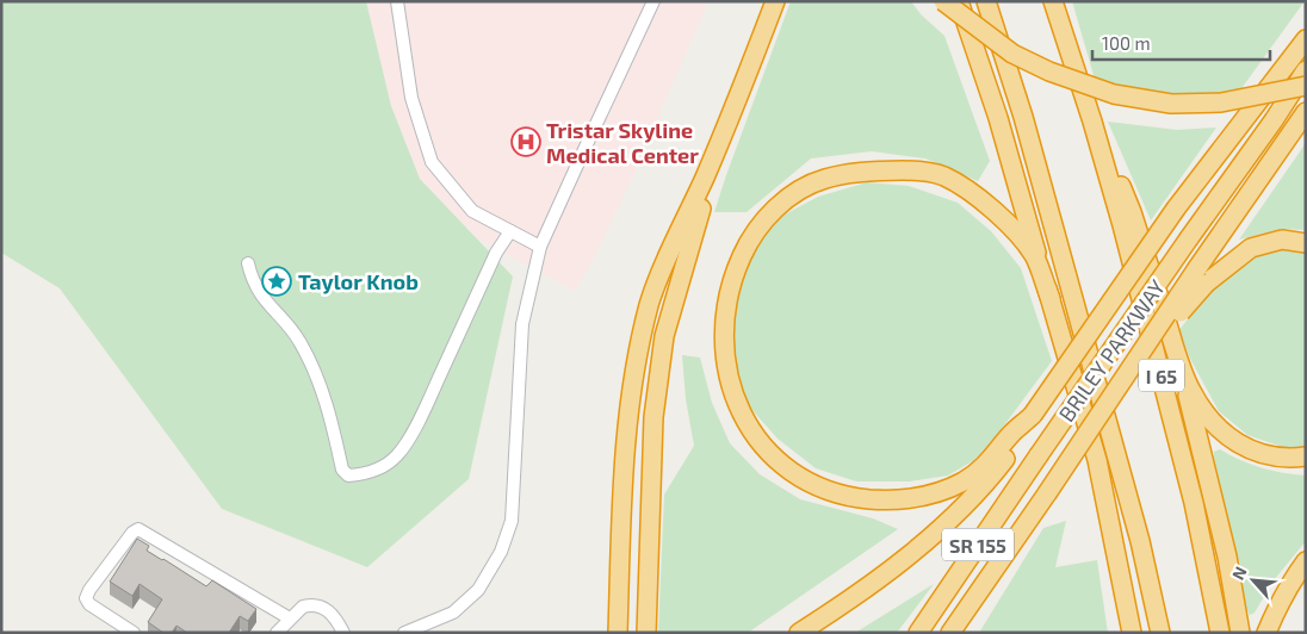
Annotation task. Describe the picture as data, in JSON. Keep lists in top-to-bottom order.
{
  "streets": {
    "highway": ["BRILEY PARKWAY", "I 65", "SR 155"]
  },
  "places": {
    "hospital": ["Tristar Skyline Medical Center"],
    "place": ["Taylor Knob"]
  },
  "scale_bar": "100 m",
  "north": "top left"
}
